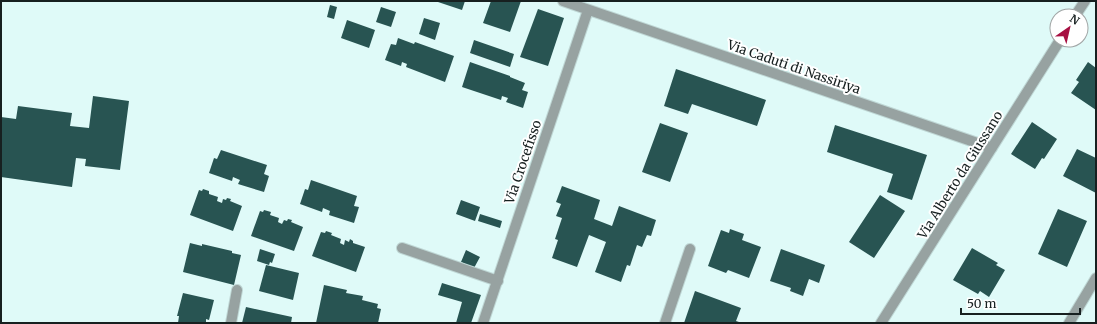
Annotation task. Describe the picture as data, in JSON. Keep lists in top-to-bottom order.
{
  "streets": {
    "street": ["Via Caduti di Nassiriya", "Via Crocefisso", "Via Alberto da Giussano"]
  },
  "crossings": [
    ["Via Caduti di Nassiriya", "Via Crocefisso"],
    ["Via Caduti di Nassiriya", "Via Alberto da Giussano"]
  ],
  "scale_bar": "50 m",
  "north": "top right"
}
